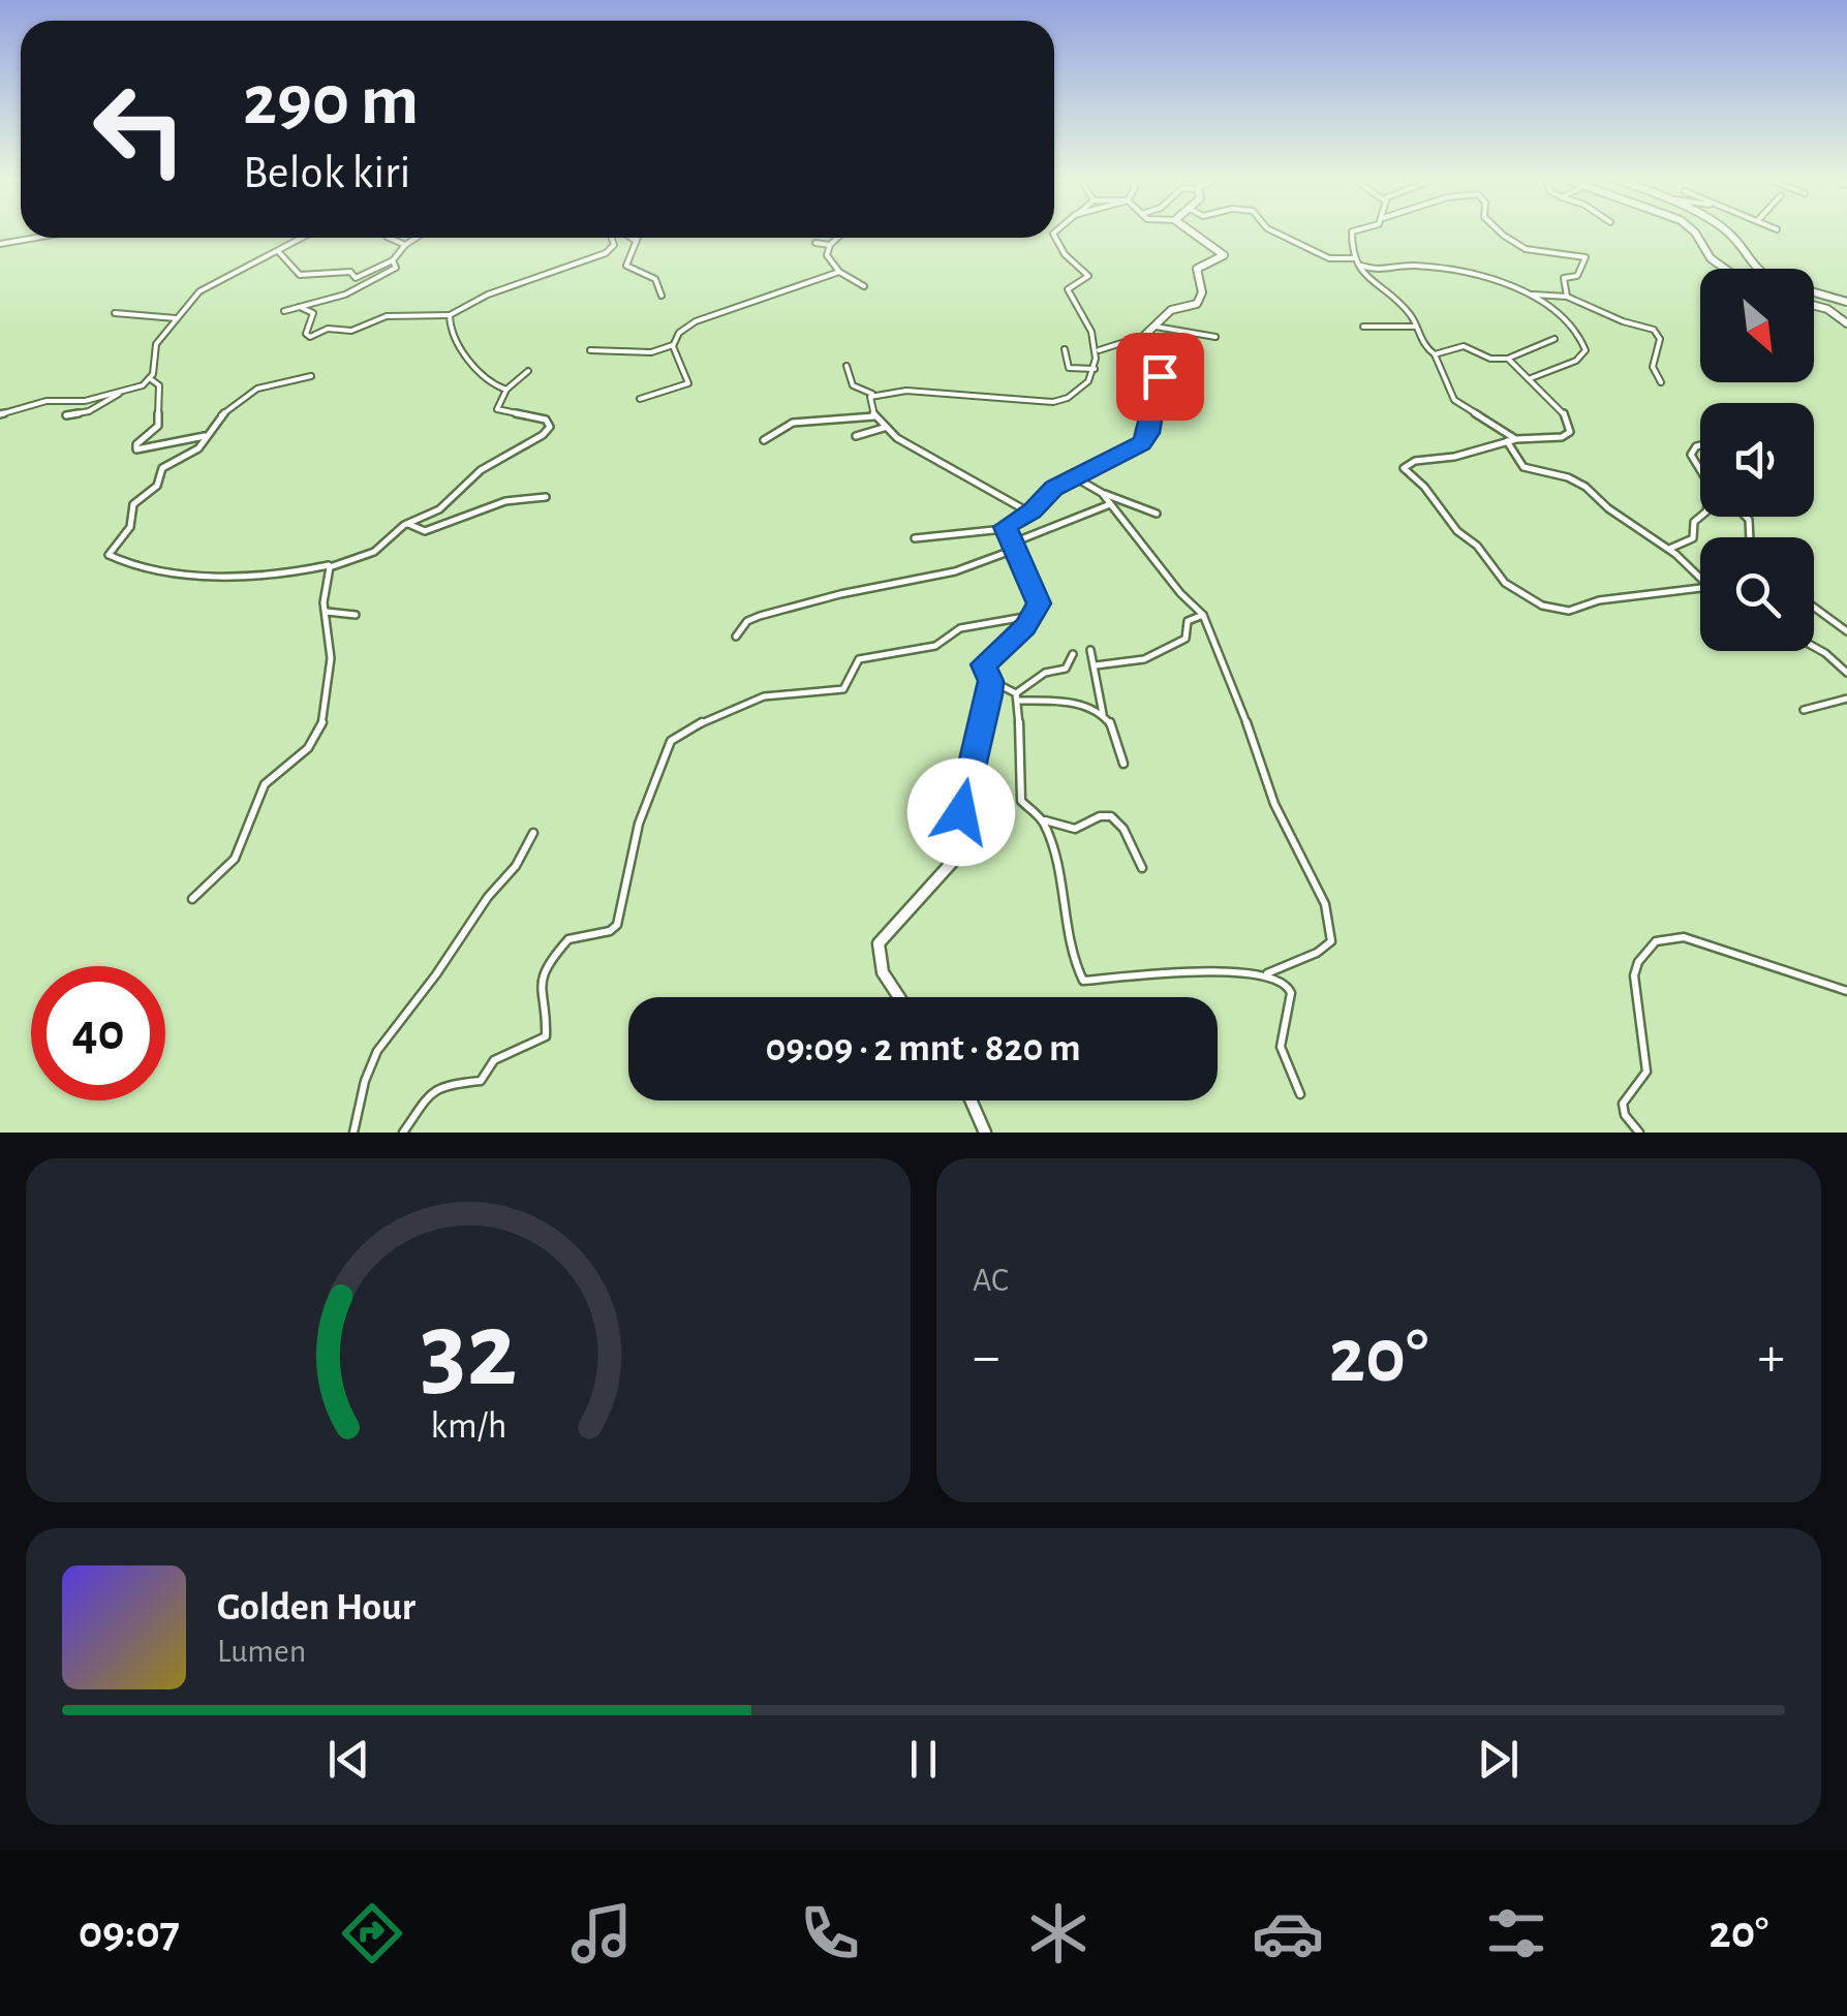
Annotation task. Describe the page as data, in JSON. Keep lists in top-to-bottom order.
{
  "north": "bottom right",
  "page": {
    "turn": ["290 m", "Belok kiri"],
    "limit": "40",
    "trip": "09:09 · 2 mnt · 820 m",
    "tile": "AC",
    "heat": ["−", "20°", "+"],
    "song": ["Golden Hour", "Lumen"],
    "tabs": ["09:07", "20°"],
    "gauge": ["32", "km/h"]
  }
}
